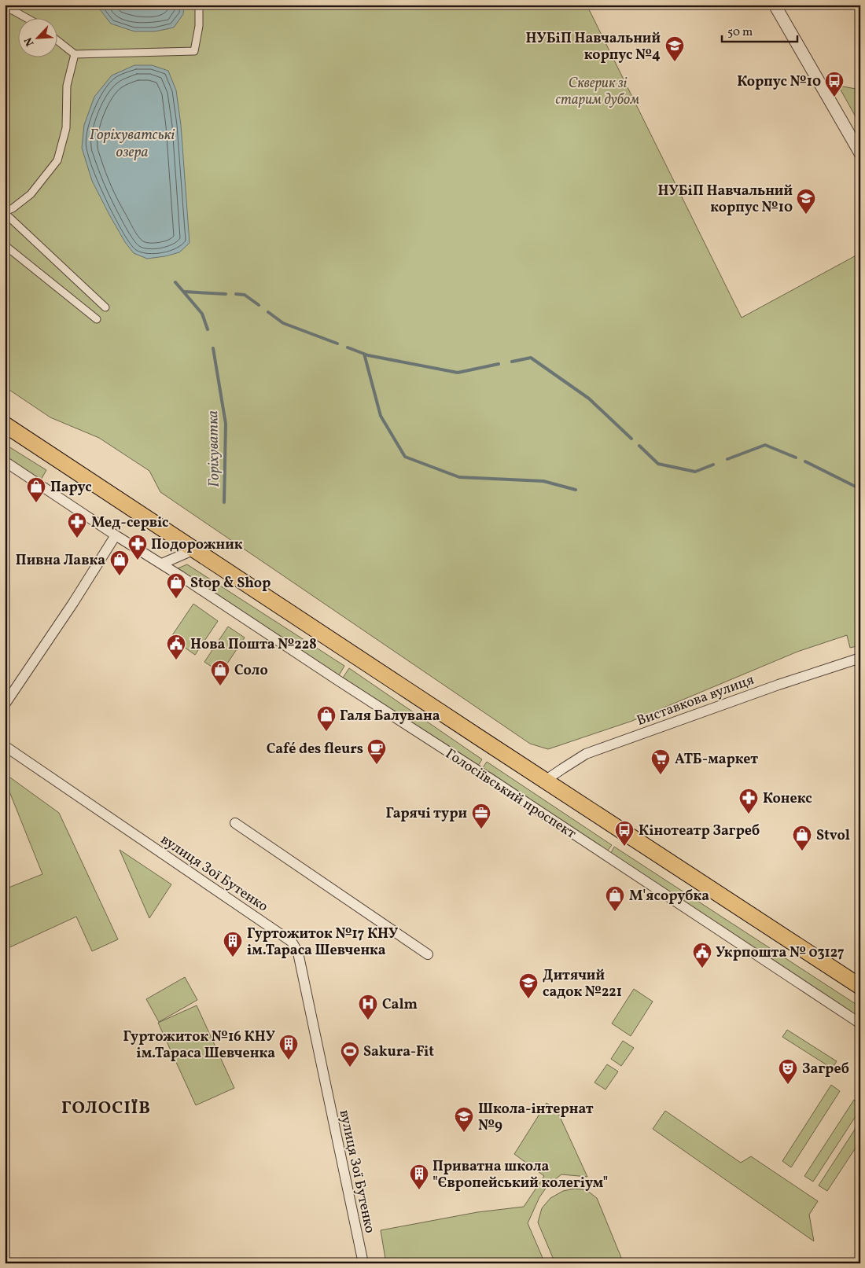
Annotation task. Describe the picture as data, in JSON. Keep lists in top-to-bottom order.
{
  "streets": {
    "highway": ["Голосіївський проспект"],
    "street": ["Виставкова вулиця", "вулиця Зої Бутенко"]
  },
  "crossings": [
    ["Виставкова вулиця", "Голосіївський проспект"]
  ],
  "districts": ["ГОЛОСІЇВ"],
  "water": ["Горіхуватські озера", "Горіхуватка"],
  "parks": ["Скверик зі старим дубом"],
  "places": {
    "school or university": [
      "НУБіП Навчальний корпус №4",
      "НУБіП Навчальний корпус №10",
      "Дитячий садок №221",
      "Школа-інтернат №9"
    ],
    "bus stop": ["Корпус №10", "Кінотеатр Загреб"],
    "shop": [
      "Парус",
      "Пивна Лавка",
      "Stop & Shop",
      "Соло",
      "Галя Балувана",
      "Stvol",
      "М'ясорубка"
    ],
    "pharmacy": ["Мед-сервіс", "Подорожник", "Конекс"],
    "public building": ["Нова Пошта №228", "Укрпошта № 03127"],
    "cafe": ["Café des fleurs"],
    "supermarket": ["АТБ-маркет"],
    "office": ["Гарячі тури"],
    "building": ["Гуртожиток №17 КНУ ім.Тараса Шевченка", "Гуртожиток №16 КНУ ім.Тараса Шевченка", "Приватна школа \"Європейський колегіум\""],
    "hospital": ["Calm"],
    "sports": ["Sakura-Fit"],
    "theatre": ["Загреб"]
  },
  "scale_bar": "50 m",
  "north": "bottom left"
}
